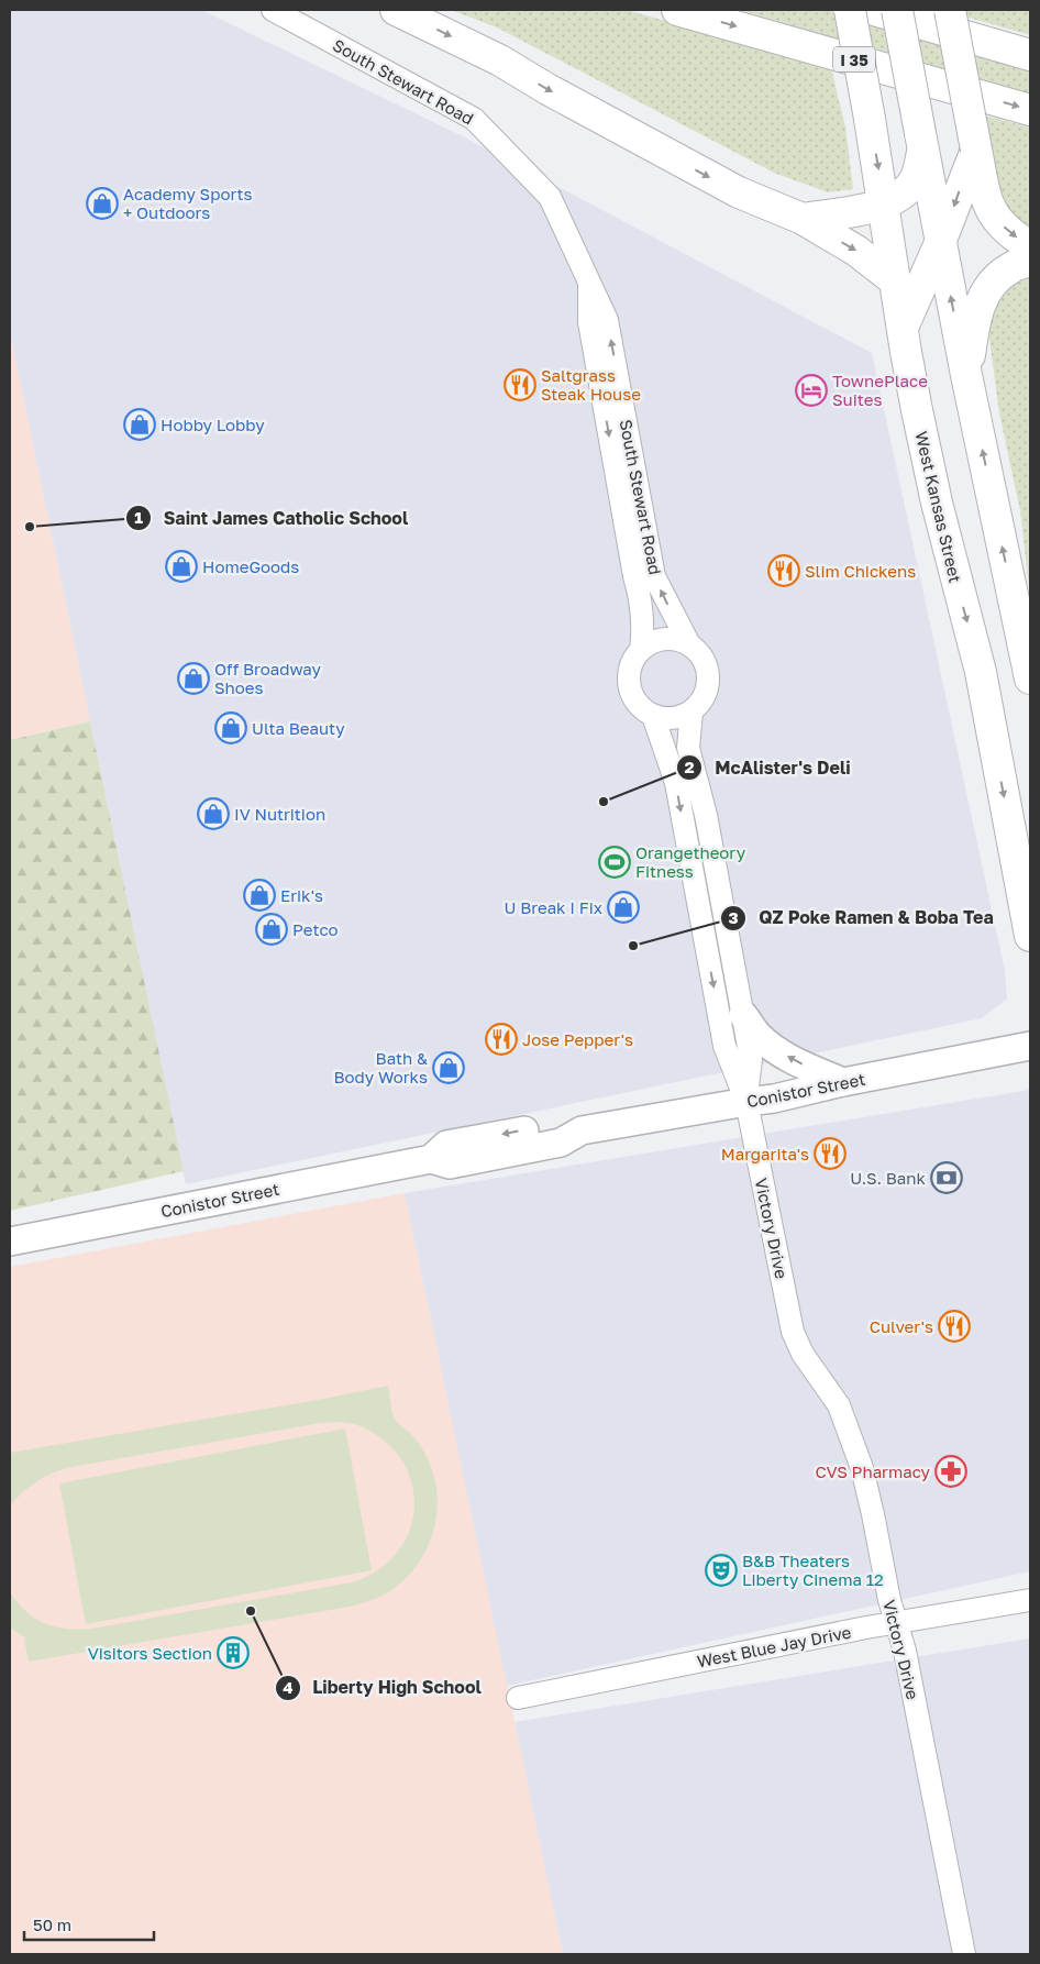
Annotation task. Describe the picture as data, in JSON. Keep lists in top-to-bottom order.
{
  "streets": {
    "highway": ["I 35", "West Kansas Street"],
    "main road": ["Conistor Street"],
    "street": ["South Stewart Road", "Victory Drive", "West Blue Jay Drive"]
  },
  "crossings": [
    ["Conistor Street", "Victory Drive"],
    ["Victory Drive", "West Blue Jay Drive"]
  ],
  "places": {
    "shop": [
      "Academy Sports + Outdoors",
      "Hobby Lobby",
      "HomeGoods",
      "Off Broadway Shoes",
      "Ulta Beauty",
      "IV Nutrition",
      "Erik's",
      "U Break I Fix",
      "Petco",
      "Bath & Body Works"
    ],
    "restaurant": [
      "Saltgrass Steak House",
      "Slim Chickens",
      "Jose Pepper's",
      "Margarita's",
      "Culver's"
    ],
    "hotel": ["TownePlace Suites"],
    "other": [
      "Saint James Catholic School",
      "McAlister's Deli",
      "QZ Poke Ramen & Boba Tea",
      "Liberty High School"
    ],
    "sports": ["Orangetheory Fitness"],
    "bank": ["U.S. Bank"],
    "pharmacy": ["CVS Pharmacy"],
    "theatre": ["B&B Theaters Liberty Cinema 12"],
    "building": ["Visitors Section"]
  },
  "scale_bar": "50 m"
}
